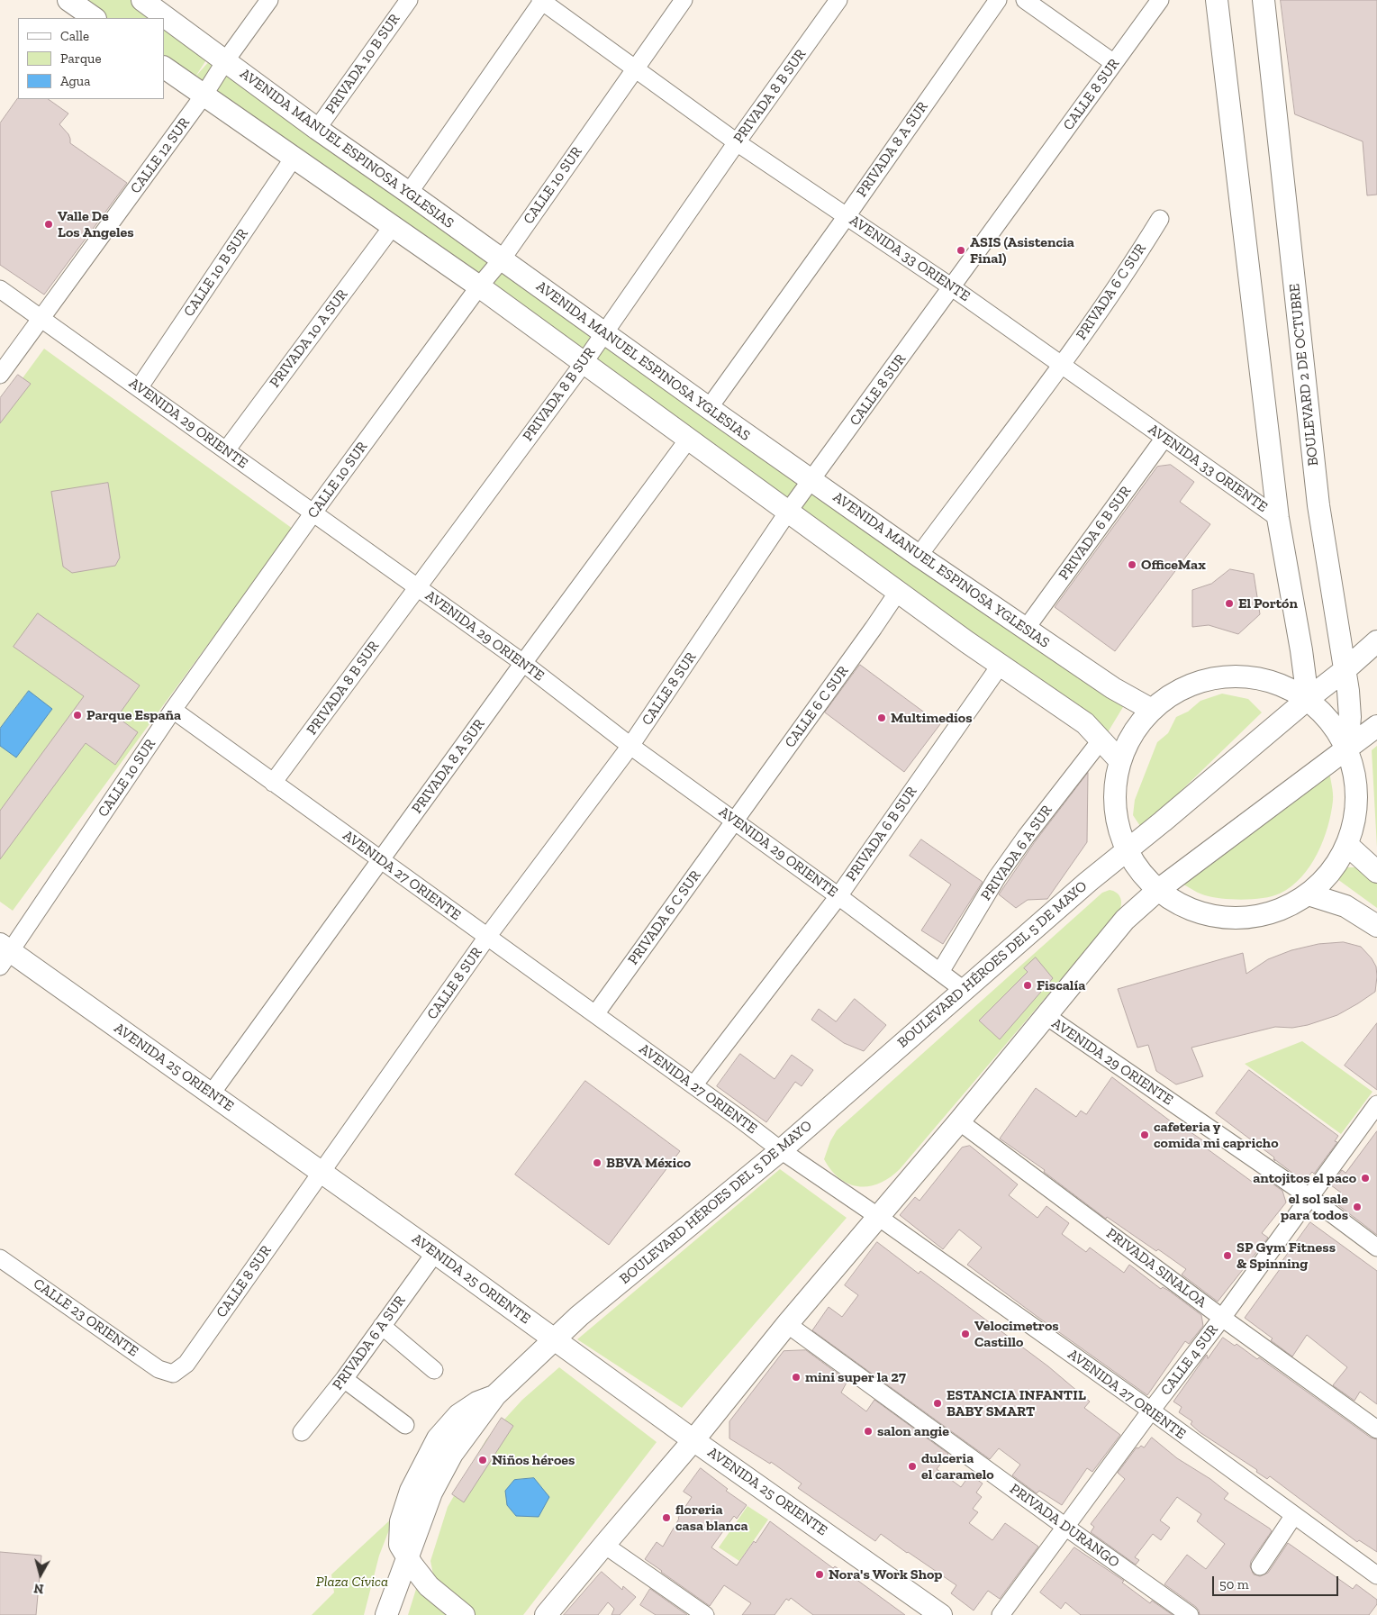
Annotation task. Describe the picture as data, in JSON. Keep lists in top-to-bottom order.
{
  "streets": {
    "main road": [
      "AVENIDA MANUEL ESPINOSA YGLESIAS",
      "BOULEVARD 2 DE OCTUBRE",
      "BOULEVARD HÉROES DEL 5 DE MAYO",
      "AVENIDA 25 ORIENTE"
    ],
    "street": [
      "PRIVADA 10 B SUR",
      "CALLE 8 SUR",
      "PRIVADA 8 B SUR",
      "PRIVADA 8 A SUR",
      "CALLE 12 SUR",
      "CALLE 10 SUR",
      "AVENIDA 33 ORIENTE",
      "CALLE 10 B SUR",
      "PRIVADA 6 C SUR",
      "PRIVADA 10 A SUR",
      "AVENIDA 29 ORIENTE",
      "PRIVADA 6 B SUR",
      "CALLE 6 C SUR",
      "PRIVADA 6 A SUR",
      "AVENIDA 27 ORIENTE",
      "PRIVADA SINALOA",
      "CALLE 23 ORIENTE",
      "CALLE 4 SUR",
      "PRIVADA DURANGO"
    ]
  },
  "crossings": [
    ["PRIVADA 10 B SUR", "AVENIDA MANUEL ESPINOSA YGLESIAS"],
    ["CALLE 8 SUR", "AVENIDA MANUEL ESPINOSA YGLESIAS"],
    ["CALLE 8 SUR", "AVENIDA 33 ORIENTE"],
    ["CALLE 8 SUR", "AVENIDA 29 ORIENTE"],
    ["CALLE 8 SUR", "AVENIDA 27 ORIENTE"],
    ["CALLE 8 SUR", "AVENIDA 25 ORIENTE"],
    ["CALLE 8 SUR", "CALLE 23 ORIENTE"],
    ["PRIVADA 8 B SUR", "AVENIDA MANUEL ESPINOSA YGLESIAS"],
    ["PRIVADA 8 B SUR", "AVENIDA 33 ORIENTE"],
    ["PRIVADA 8 B SUR", "AVENIDA 29 ORIENTE"],
    ["PRIVADA 8 B SUR", "AVENIDA 27 ORIENTE"],
    ["AVENIDA MANUEL ESPINOSA YGLESIAS", "PRIVADA 8 A SUR"],
    ["AVENIDA MANUEL ESPINOSA YGLESIAS", "CALLE 12 SUR"],
    ["AVENIDA MANUEL ESPINOSA YGLESIAS", "CALLE 10 SUR"],
    ["AVENIDA MANUEL ESPINOSA YGLESIAS", "PRIVADA 6 B SUR"],
    ["PRIVADA 8 A SUR", "AVENIDA 33 ORIENTE"],
    ["PRIVADA 8 A SUR", "AVENIDA 29 ORIENTE"],
    ["PRIVADA 8 A SUR", "AVENIDA 27 ORIENTE"],
    ["PRIVADA 8 A SUR", "AVENIDA 25 ORIENTE"],
    ["CALLE 12 SUR", "AVENIDA 29 ORIENTE"],
    ["CALLE 10 SUR", "AVENIDA 33 ORIENTE"],
    ["CALLE 10 SUR", "AVENIDA 29 ORIENTE"],
    ["CALLE 10 SUR", "AVENIDA 27 ORIENTE"],
    ["CALLE 10 SUR", "AVENIDA 25 ORIENTE"],
    ["AVENIDA 33 ORIENTE", "PRIVADA 6 C SUR"],
    ["AVENIDA 33 ORIENTE", "PRIVADA 6 B SUR"],
    ["CALLE 10 B SUR", "AVENIDA 29 ORIENTE"],
    ["PRIVADA 6 C SUR", "AVENIDA 29 ORIENTE"],
    ["PRIVADA 6 C SUR", "CALLE 6 C SUR"],
    ["PRIVADA 6 C SUR", "AVENIDA 27 ORIENTE"],
    ["PRIVADA 10 A SUR", "AVENIDA 29 ORIENTE"],
    ["BOULEVARD 2 DE OCTUBRE", "BOULEVARD HÉROES DEL 5 DE MAYO"],
    ["AVENIDA 29 ORIENTE", "PRIVADA 6 B SUR"],
    ["AVENIDA 29 ORIENTE", "CALLE 6 C SUR"],
    ["AVENIDA 29 ORIENTE", "PRIVADA 6 A SUR"],
    ["AVENIDA 29 ORIENTE", "BOULEVARD HÉROES DEL 5 DE MAYO"],
    ["AVENIDA 29 ORIENTE", "CALLE 4 SUR"],
    ["PRIVADA 6 B SUR", "AVENIDA 27 ORIENTE"],
    ["PRIVADA 6 A SUR", "AVENIDA 25 ORIENTE"],
    ["AVENIDA 27 ORIENTE", "BOULEVARD HÉROES DEL 5 DE MAYO"],
    ["AVENIDA 27 ORIENTE", "CALLE 4 SUR"],
    ["BOULEVARD HÉROES DEL 5 DE MAYO", "AVENIDA 25 ORIENTE"],
    ["PRIVADA SINALOA", "CALLE 4 SUR"],
    ["CALLE 4 SUR", "PRIVADA DURANGO"]
  ],
  "parks": ["Plaza Cívica"],
  "places": [
    "Valle De Los Angeles",
    "ASIS (Asistencia Final)",
    "OfficeMax",
    "El Portón",
    "Parque España",
    "Multimedios",
    "Fiscalía",
    "cafeteria y comida mi capricho",
    "BBVA México",
    "antojitos el paco",
    "el sol sale para todos",
    "SP Gym Fitness & Spinning",
    "Velocimetros Castillo",
    "mini super la 27",
    "ESTANCIA INFANTIL BABY SMART",
    "salon angie",
    "Niños héroes",
    "dulceria el caramelo",
    "floreria casa blanca",
    "Nora's Work Shop"
  ],
  "legend": ["Calle", "Parque", "Agua"],
  "scale_bar": "50 m",
  "north": "bottom"
}
